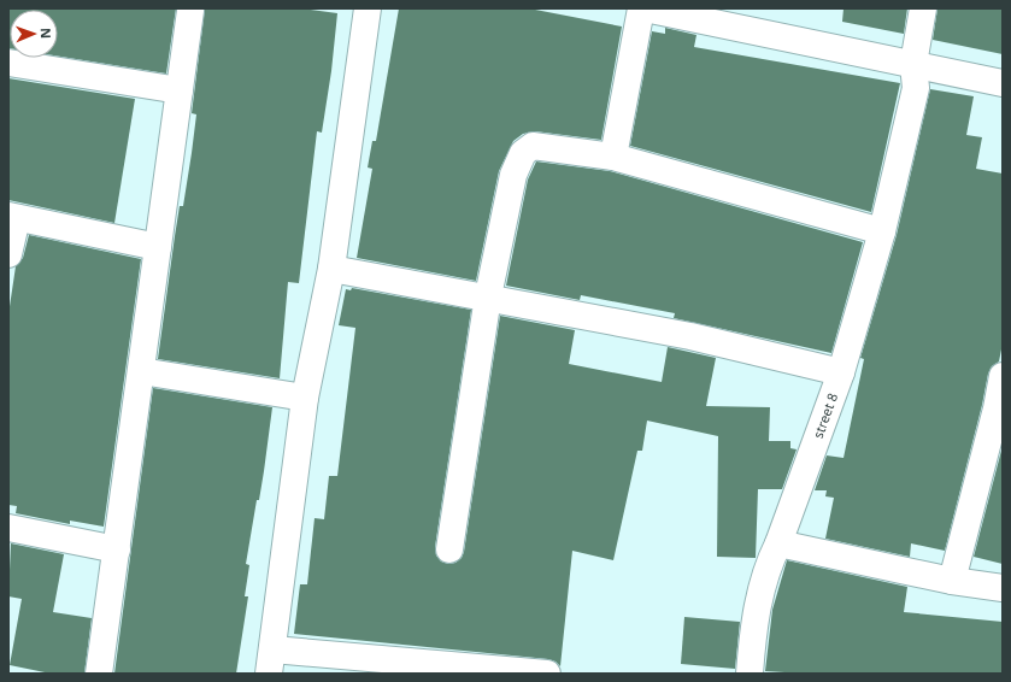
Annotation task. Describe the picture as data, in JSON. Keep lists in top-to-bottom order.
{
  "streets": {
    "street": ["street 8"]
  },
  "north": "right"
}
